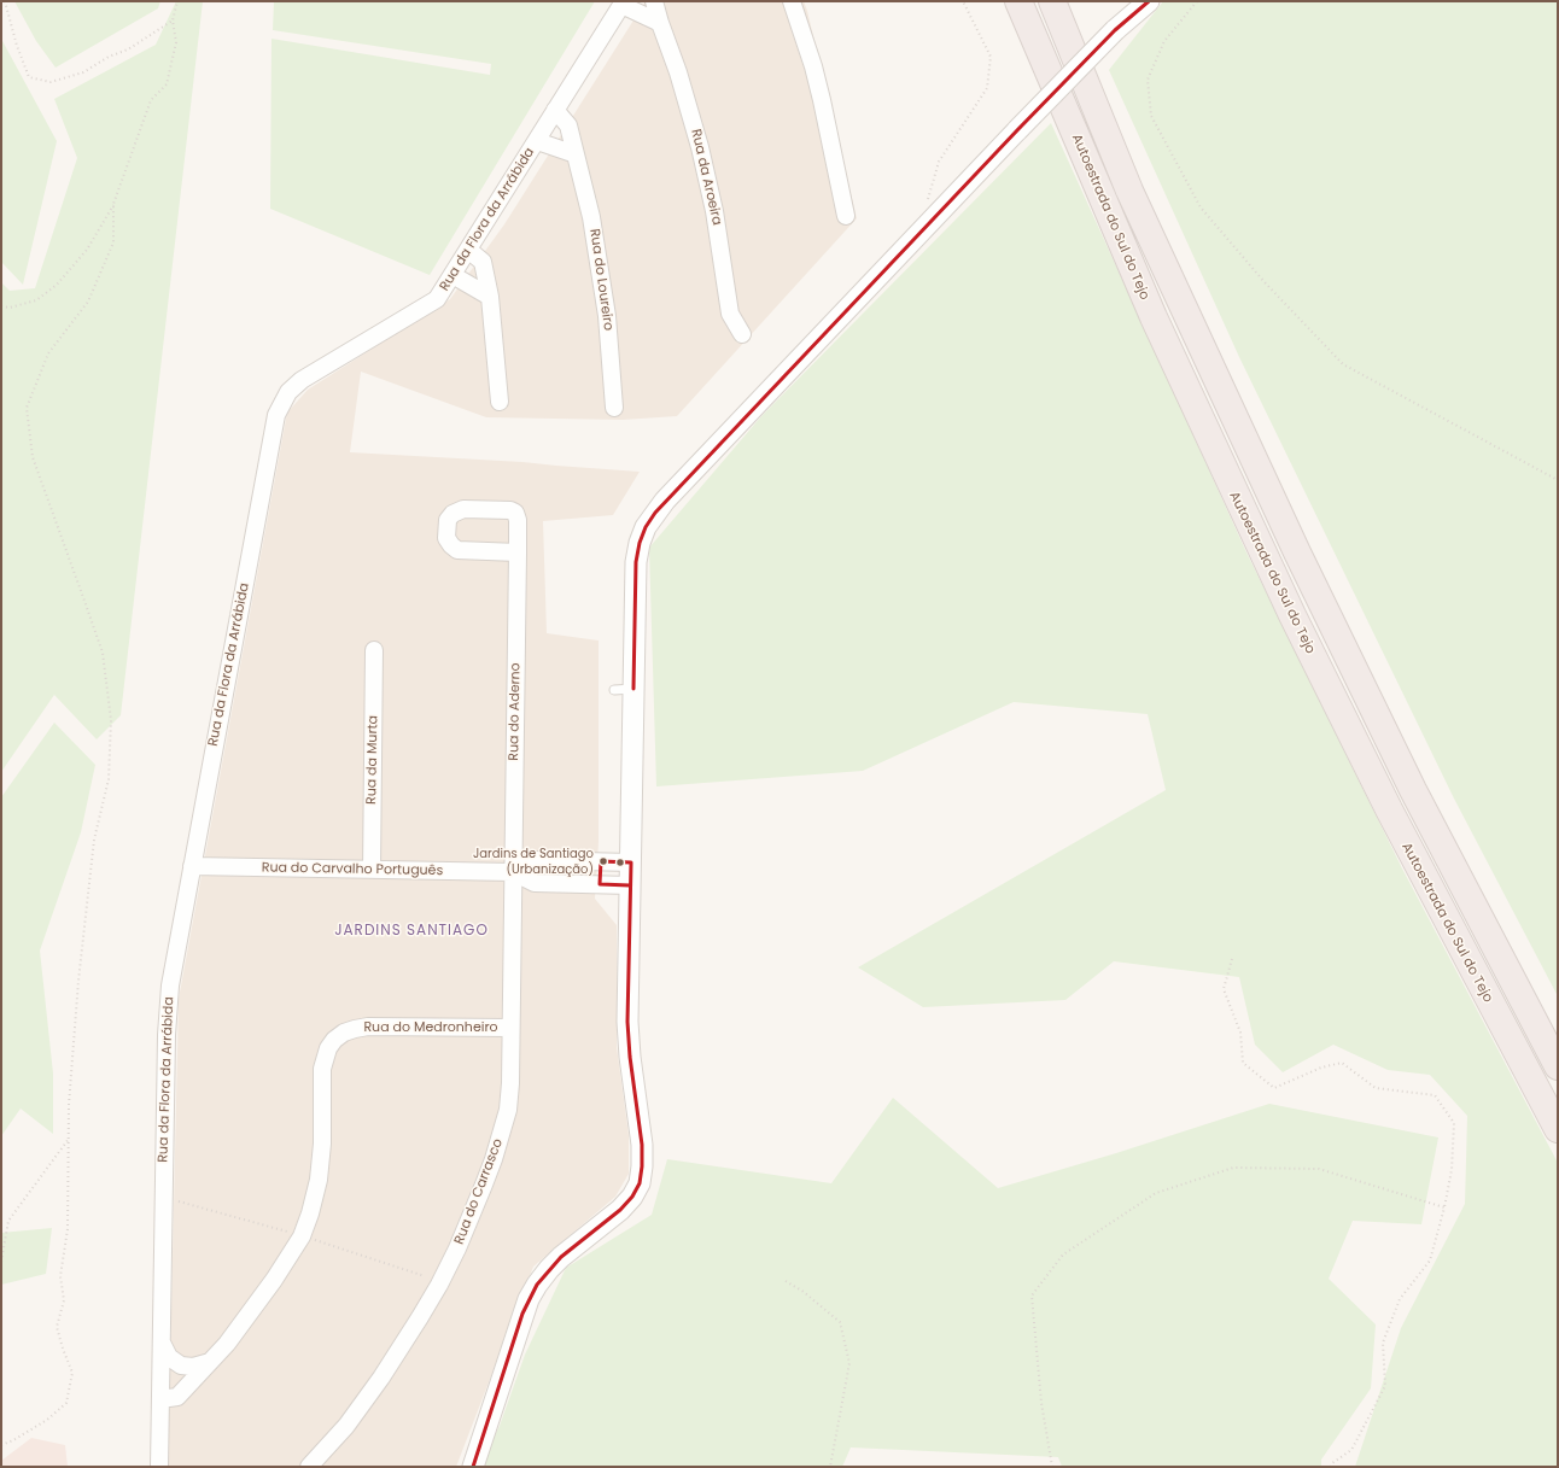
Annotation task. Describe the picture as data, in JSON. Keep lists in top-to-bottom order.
{
  "streets": {
    "highway": ["Autoestrada do Sul do Tejo"],
    "street": [
      "Rua da Aroeira",
      "Rua da Flora da Arrábida",
      "Rua do Loureiro",
      "Rua do Aderno",
      "Rua da Murta",
      "Rua do Carvalho Português",
      "Rua do Medronheiro",
      "Rua do Carrasco"
    ]
  },
  "crossings": [
    ["Rua da Flora da Arrábida", "Rua do Loureiro"],
    ["Rua da Flora da Arrábida", "Rua do Carvalho Português"],
    ["Rua da Flora da Arrábida", "Rua do Medronheiro"],
    ["Rua do Aderno", "Rua do Carvalho Português"],
    ["Rua do Aderno", "Rua do Carrasco"],
    ["Rua da Murta", "Rua do Carvalho Português"],
    ["Rua do Carvalho Português", "Rua do Carrasco"],
    ["Rua do Medronheiro", "Rua do Carrasco"]
  ],
  "districts": ["JARDINS SANTIAGO"],
  "places": ["Jardins de Santiago (Urbanização)"]
}
